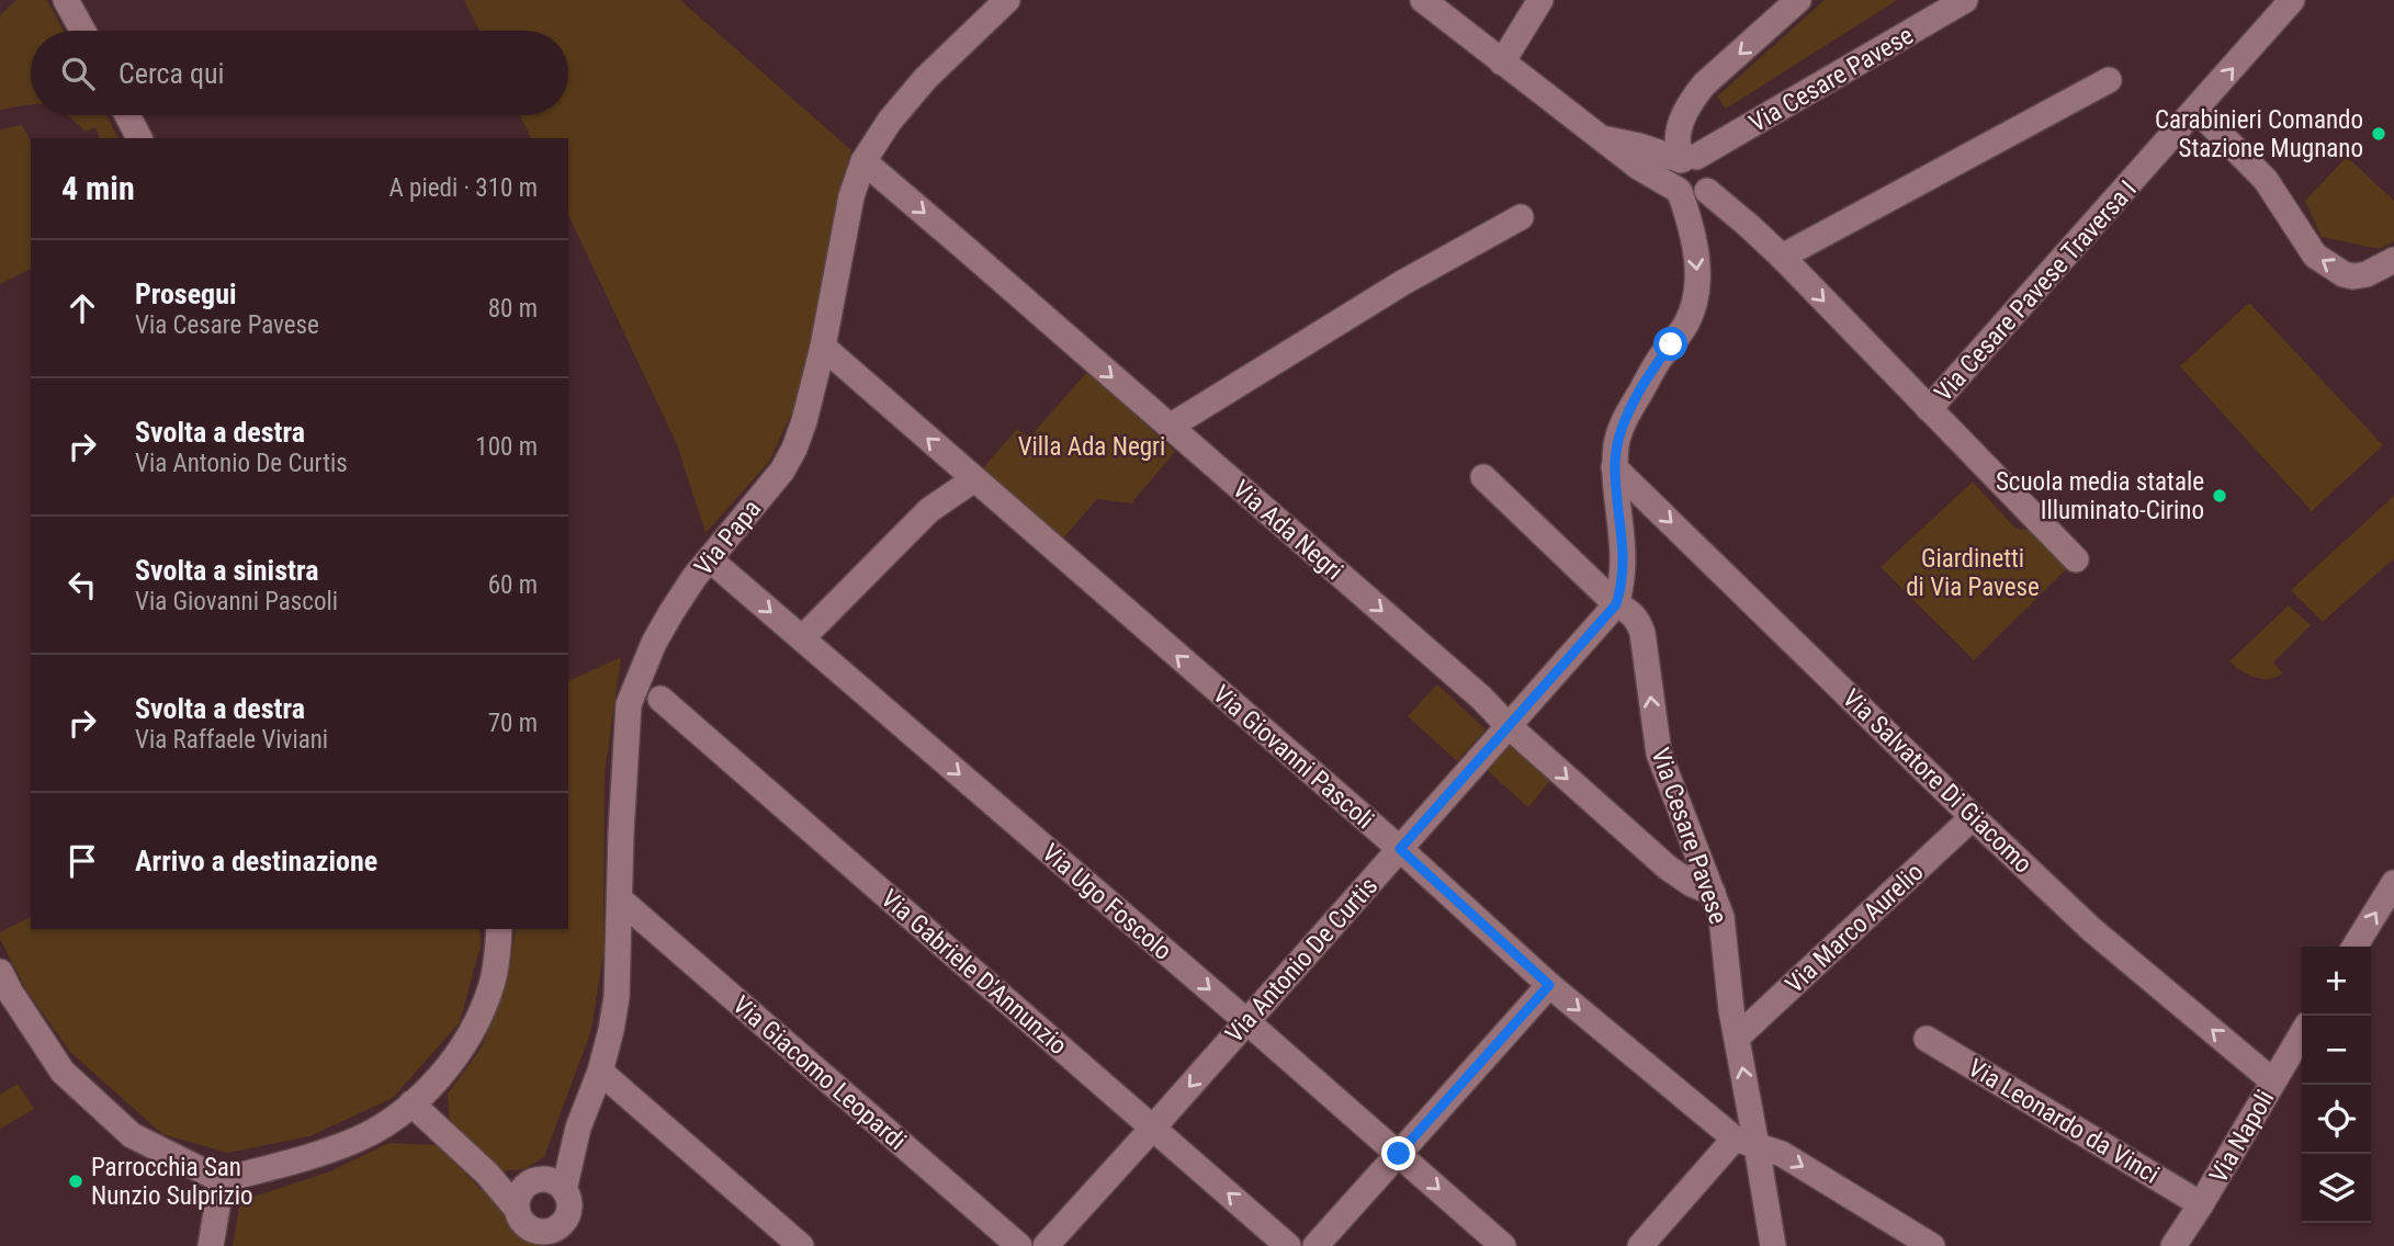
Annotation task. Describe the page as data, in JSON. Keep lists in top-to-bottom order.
{
  "streets": {
    "street": [
      "Via Cesare Pavese",
      "Via Cesare Pavese Traversa I",
      "Via Ada Negri",
      "Via Papa",
      "Via Giovanni Pascoli",
      "Via Salvatore Di Giacomo",
      "Via Ugo Foscolo",
      "Via Marco Aurelio",
      "Via Antonio De Curtis",
      "Via Gabriele D'Annunzio",
      "Via Giacomo Leopardi",
      "Via Leonardo da Vinci",
      "Via Napoli"
    ]
  },
  "crossings": [
    ["Via Cesare Pavese", "Via Cesare Pavese Traversa I"],
    ["Via Cesare Pavese", "Via Ada Negri"],
    ["Via Cesare Pavese", "Via Giovanni Pascoli"],
    ["Via Cesare Pavese", "Via Marco Aurelio"],
    ["Via Cesare Pavese", "Via Antonio De Curtis"],
    ["Via Ada Negri", "Via Papa"],
    ["Via Ada Negri", "Via Antonio De Curtis"],
    ["Via Papa", "Via Giovanni Pascoli"],
    ["Via Papa", "Via Ugo Foscolo"],
    ["Via Papa", "Via Giacomo Leopardi"],
    ["Via Giovanni Pascoli", "Via Antonio De Curtis"],
    ["Via Salvatore Di Giacomo", "Via Marco Aurelio"],
    ["Via Salvatore Di Giacomo", "Via Napoli"],
    ["Via Ugo Foscolo", "Via Antonio De Curtis"],
    ["Via Antonio De Curtis", "Via Gabriele D'Annunzio"],
    ["Via Leonardo da Vinci", "Via Napoli"]
  ],
  "one_way": ["Via Ada Negri", "Via Ugo Foscolo"],
  "parks": ["Villa Ada Negri", "Giardinetti di Via Pavese"],
  "places": ["Carabinieri Comando Stazione Mugnano", "Scuola media statale Illuminato-Cirino", "Parrocchia San Nunzio Sulprizio"],
  "page": {
    "search": "Cerca qui",
    "heading": ["4 min", "A piedi · 310 m"],
    "list": [
      ["Prosegui", "Via Cesare Pavese", "80 m"],
      ["Svolta a destra", "Via Antonio De Curtis", "100 m"],
      ["Svolta a sinistra", "Via Giovanni Pascoli", "60 m"],
      ["Svolta a destra", "Via Raffaele Viviani", "70 m"],
      "Arrivo a destinazione"
    ],
    "map_buttons": ["+", "−"]
  }
}
